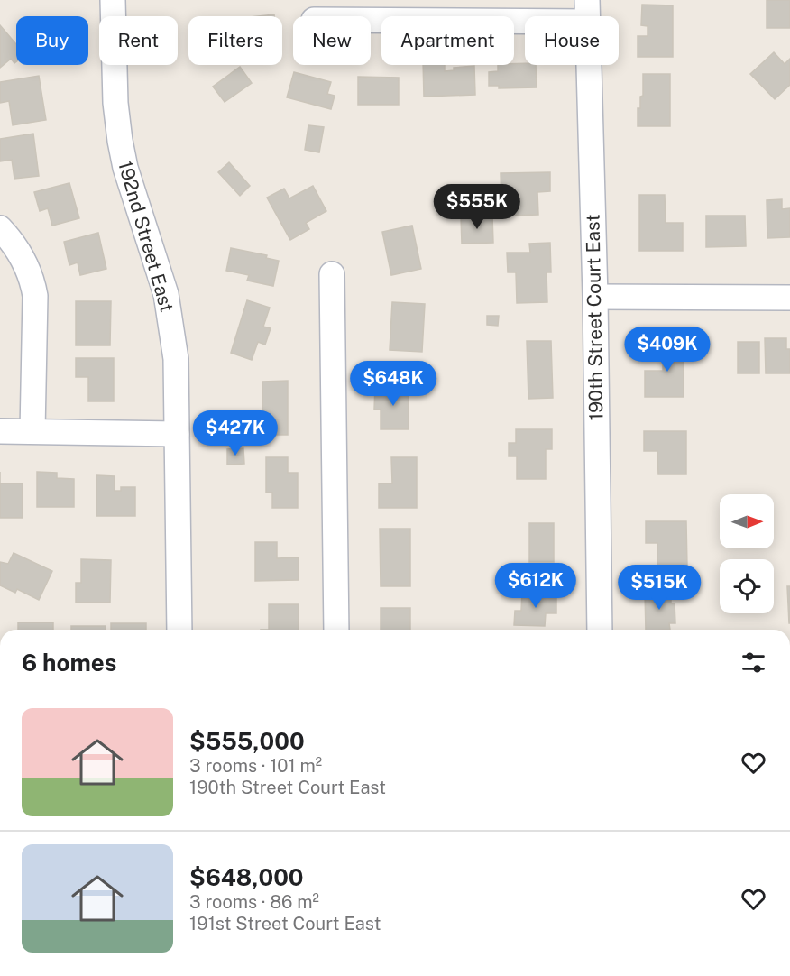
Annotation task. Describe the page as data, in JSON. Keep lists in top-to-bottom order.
{
  "streets": {
    "street": ["192nd Street East", "190th Street Court East"]
  },
  "north": "right",
  "page": {
    "chip": [
      "Buy",
      "Rent",
      "Filters",
      "New",
      "Apartment",
      "House"
    ],
    "price": [
      "$555K",
      "$409K",
      "$648K",
      "$427K",
      "$612K",
      "$515K"
    ],
    "heading": "6 homes",
    "list": [
      {
        "name": "$555,000",
        "note": "3 rooms · 101 m² · 190th Street Court East"
      },
      {
        "name": "$648,000",
        "note": "3 rooms · 86 m² · 191st Street Court East"
      }
    ]
  }
}
